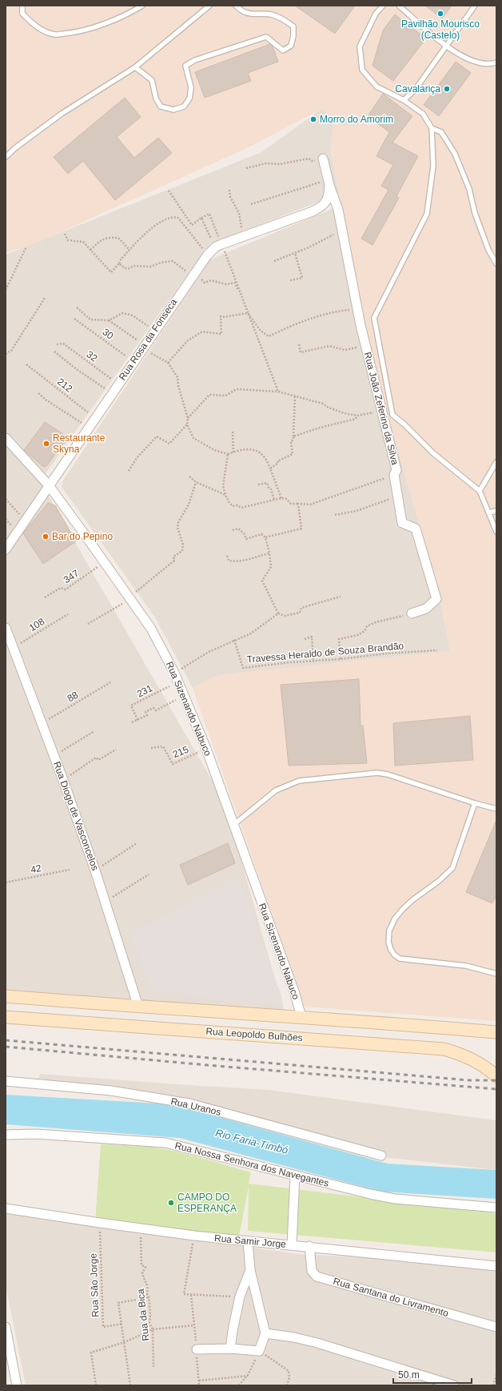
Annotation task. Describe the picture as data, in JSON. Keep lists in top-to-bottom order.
{
  "streets": {
    "main road": ["Rua Leopoldo Bulhões"],
    "street": [
      "Rua Rosa da Fonseca",
      "Rua João Zeferino da Silva",
      "Rua Sizenando Nabuco",
      "Rua Diogo de Vasconcelos",
      "Rua Uranos",
      "Rua Nossa Senhora dos Navegantes",
      "Rua Samir Jorge",
      "Rua Santana do Livramento"
    ],
    "path": [
      "30",
      "32",
      "212",
      "347",
      "108",
      "Travessa Heraldo de Souza Brandão",
      "231",
      "88",
      "215",
      "42",
      "Rua São Jorge",
      "Rua da Bica"
    ]
  },
  "crossings": [
    ["30", "Rua Rosa da Fonseca"],
    ["Rua Rosa da Fonseca", "32"],
    ["Rua Rosa da Fonseca", "212"],
    ["Rua Rosa da Fonseca", "Rua João Zeferino da Silva"],
    ["Rua Rosa da Fonseca", "Rua Sizenando Nabuco"],
    ["347", "Rua Sizenando Nabuco"],
    ["108", "Rua Diogo de Vasconcelos"],
    ["231", "Rua Sizenando Nabuco"],
    ["88", "Rua Diogo de Vasconcelos"],
    ["Rua Sizenando Nabuco", "215"],
    ["Rua Sizenando Nabuco", "Rua Leopoldo Bulhões"],
    ["Rua Diogo de Vasconcelos", "Rua Leopoldo Bulhões"],
    ["Rua Samir Jorge", "Rua São Jorge"],
    ["Rua Samir Jorge", "Rua Santana do Livramento"],
    ["Rua Samir Jorge", "Rua da Bica"]
  ],
  "water": ["Rio Faria-Timbó"],
  "places": [
    "Pavilhão Mourisco (Castelo)",
    "Cavalariça",
    "Morro do Amorim",
    "Restaurante Skyna",
    "Bar do Pepino",
    "CAMPO DO ESPERANÇA"
  ],
  "scale_bar": "50 m"
}
